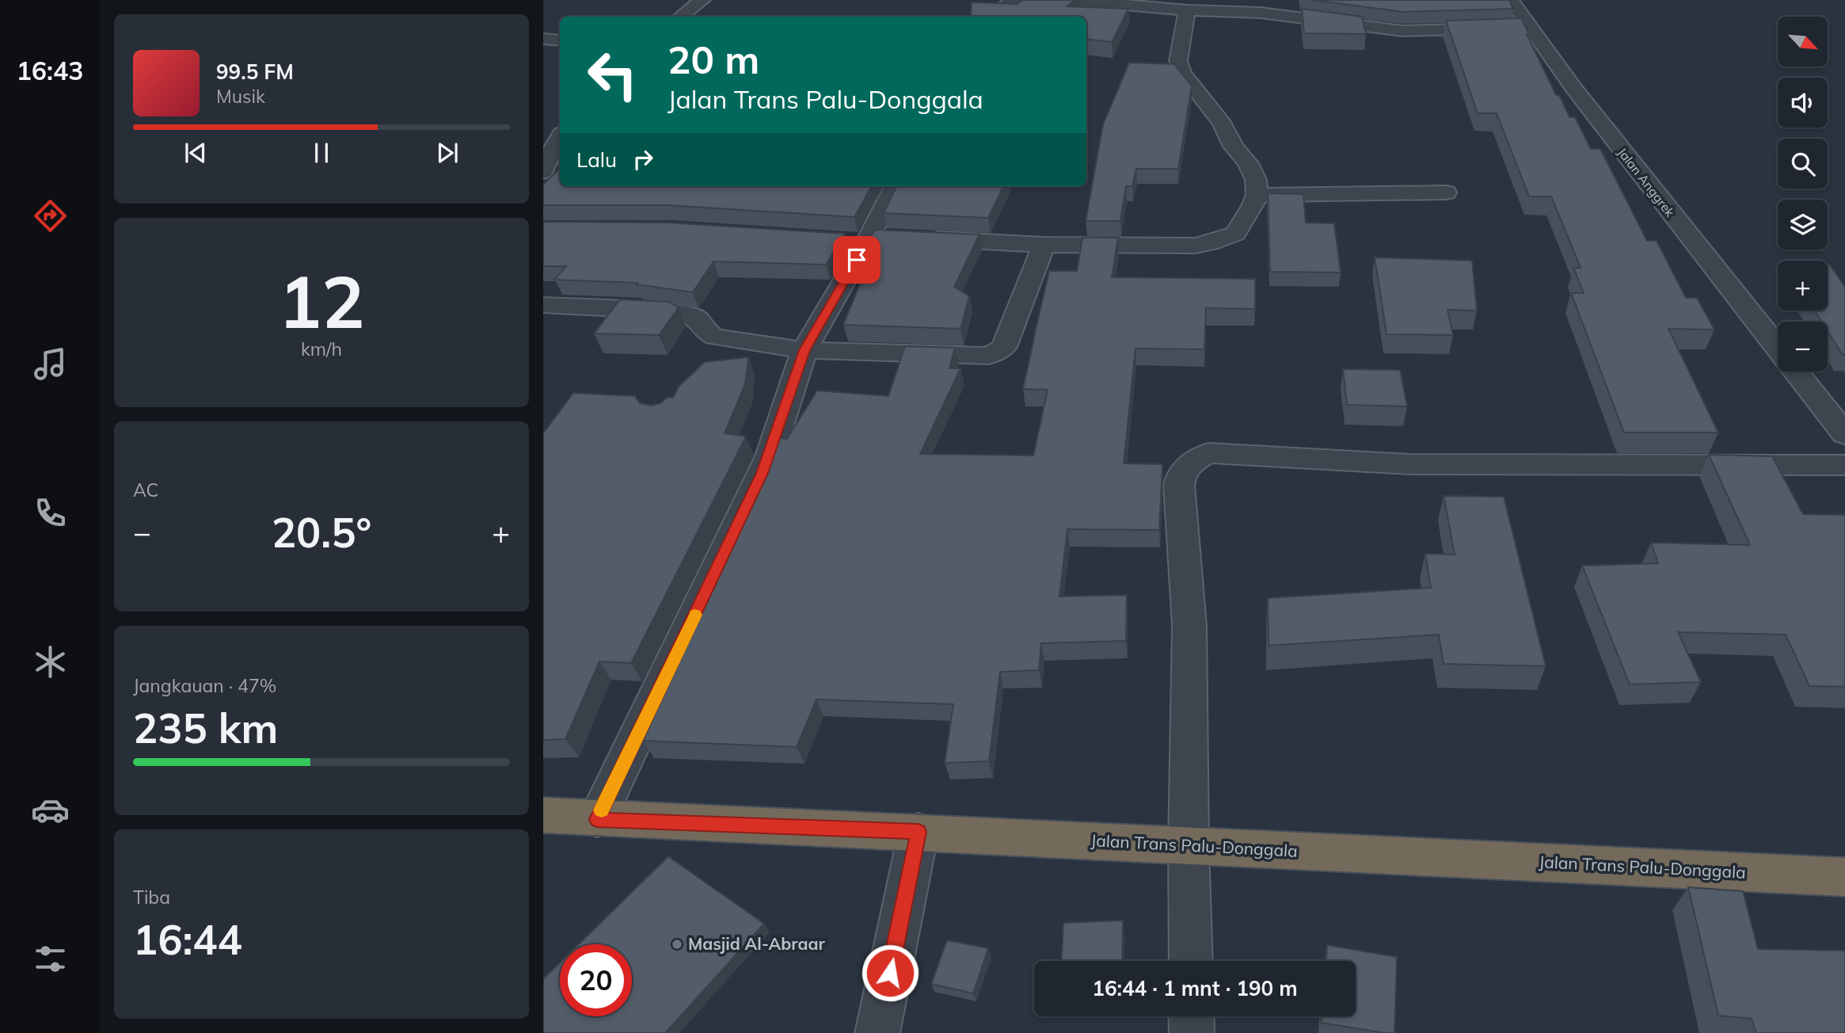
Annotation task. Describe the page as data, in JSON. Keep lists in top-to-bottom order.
{
  "streets": {
    "highway": ["Jalan Trans Palu-Donggala"],
    "street": ["Jalan Anggrek"]
  },
  "places": ["Masjid Al-Abraar"],
  "north": "bottom right",
  "page": {
    "tabs": "16:43",
    "map_buttons": ["+", "−"],
    "turn": ["20 m", "Jalan Trans Palu-Donggala"],
    "song": ["99.5 FM", "Musik"],
    "then": "Lalu",
    "tile": [
      ["12", "km/h"],
      "AC",
      ["Jangkauan · 47%", "235 km"],
      ["Tiba", "16:44"]
    ],
    "heat": ["−", "20.5°", "+"],
    "limit": "20",
    "trip": "16:44 · 1 mnt · 190 m"
  }
}
